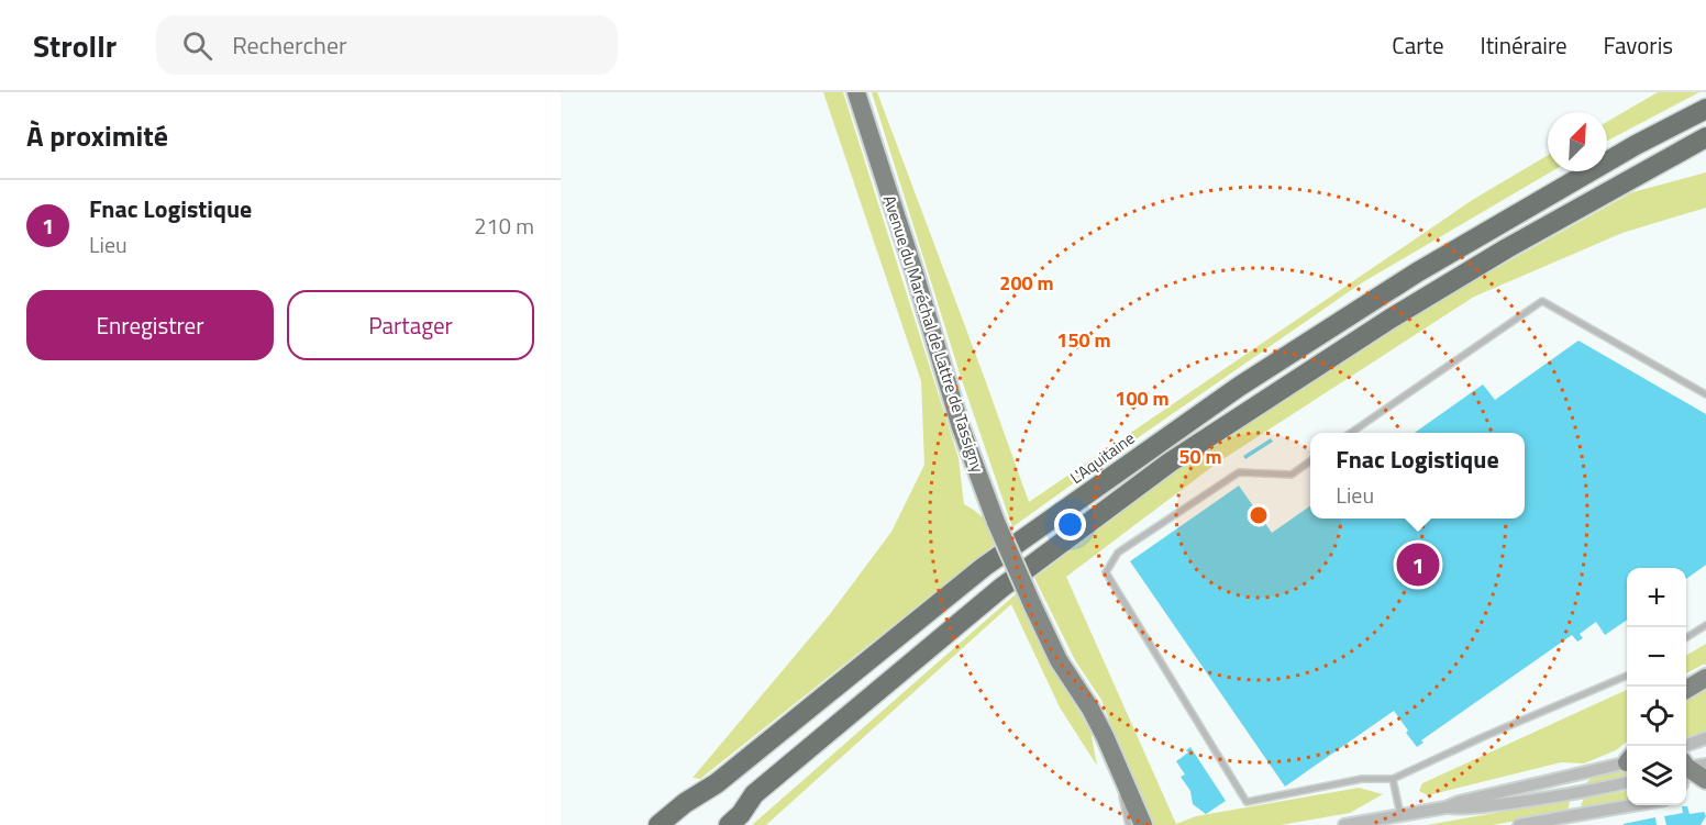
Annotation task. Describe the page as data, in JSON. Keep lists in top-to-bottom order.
{
  "streets": {
    "highway": ["L'Aquitaine"],
    "main road": ["Avenue du Maréchal de Lattre de Tassigny"]
  },
  "north": "top right",
  "page": {
    "header": "Strollr",
    "search": "Rechercher",
    "nav": ["Carte", "Itinéraire", "Favoris"],
    "heading": "À proximité",
    "list": [
      {
        "mark": "1",
        "name": "Fnac Logistique",
        "note": "Lieu",
        "value": "210 m"
      }
    ],
    "buttons": ["Enregistrer", "Partager"],
    "popup": ["Fnac Logistique", "Lieu"],
    "pins": "1",
    "map_buttons": ["+", "−"]
  },
  "rings": [
    "200 m",
    "150 m",
    "100 m",
    "50 m"
  ]
}
